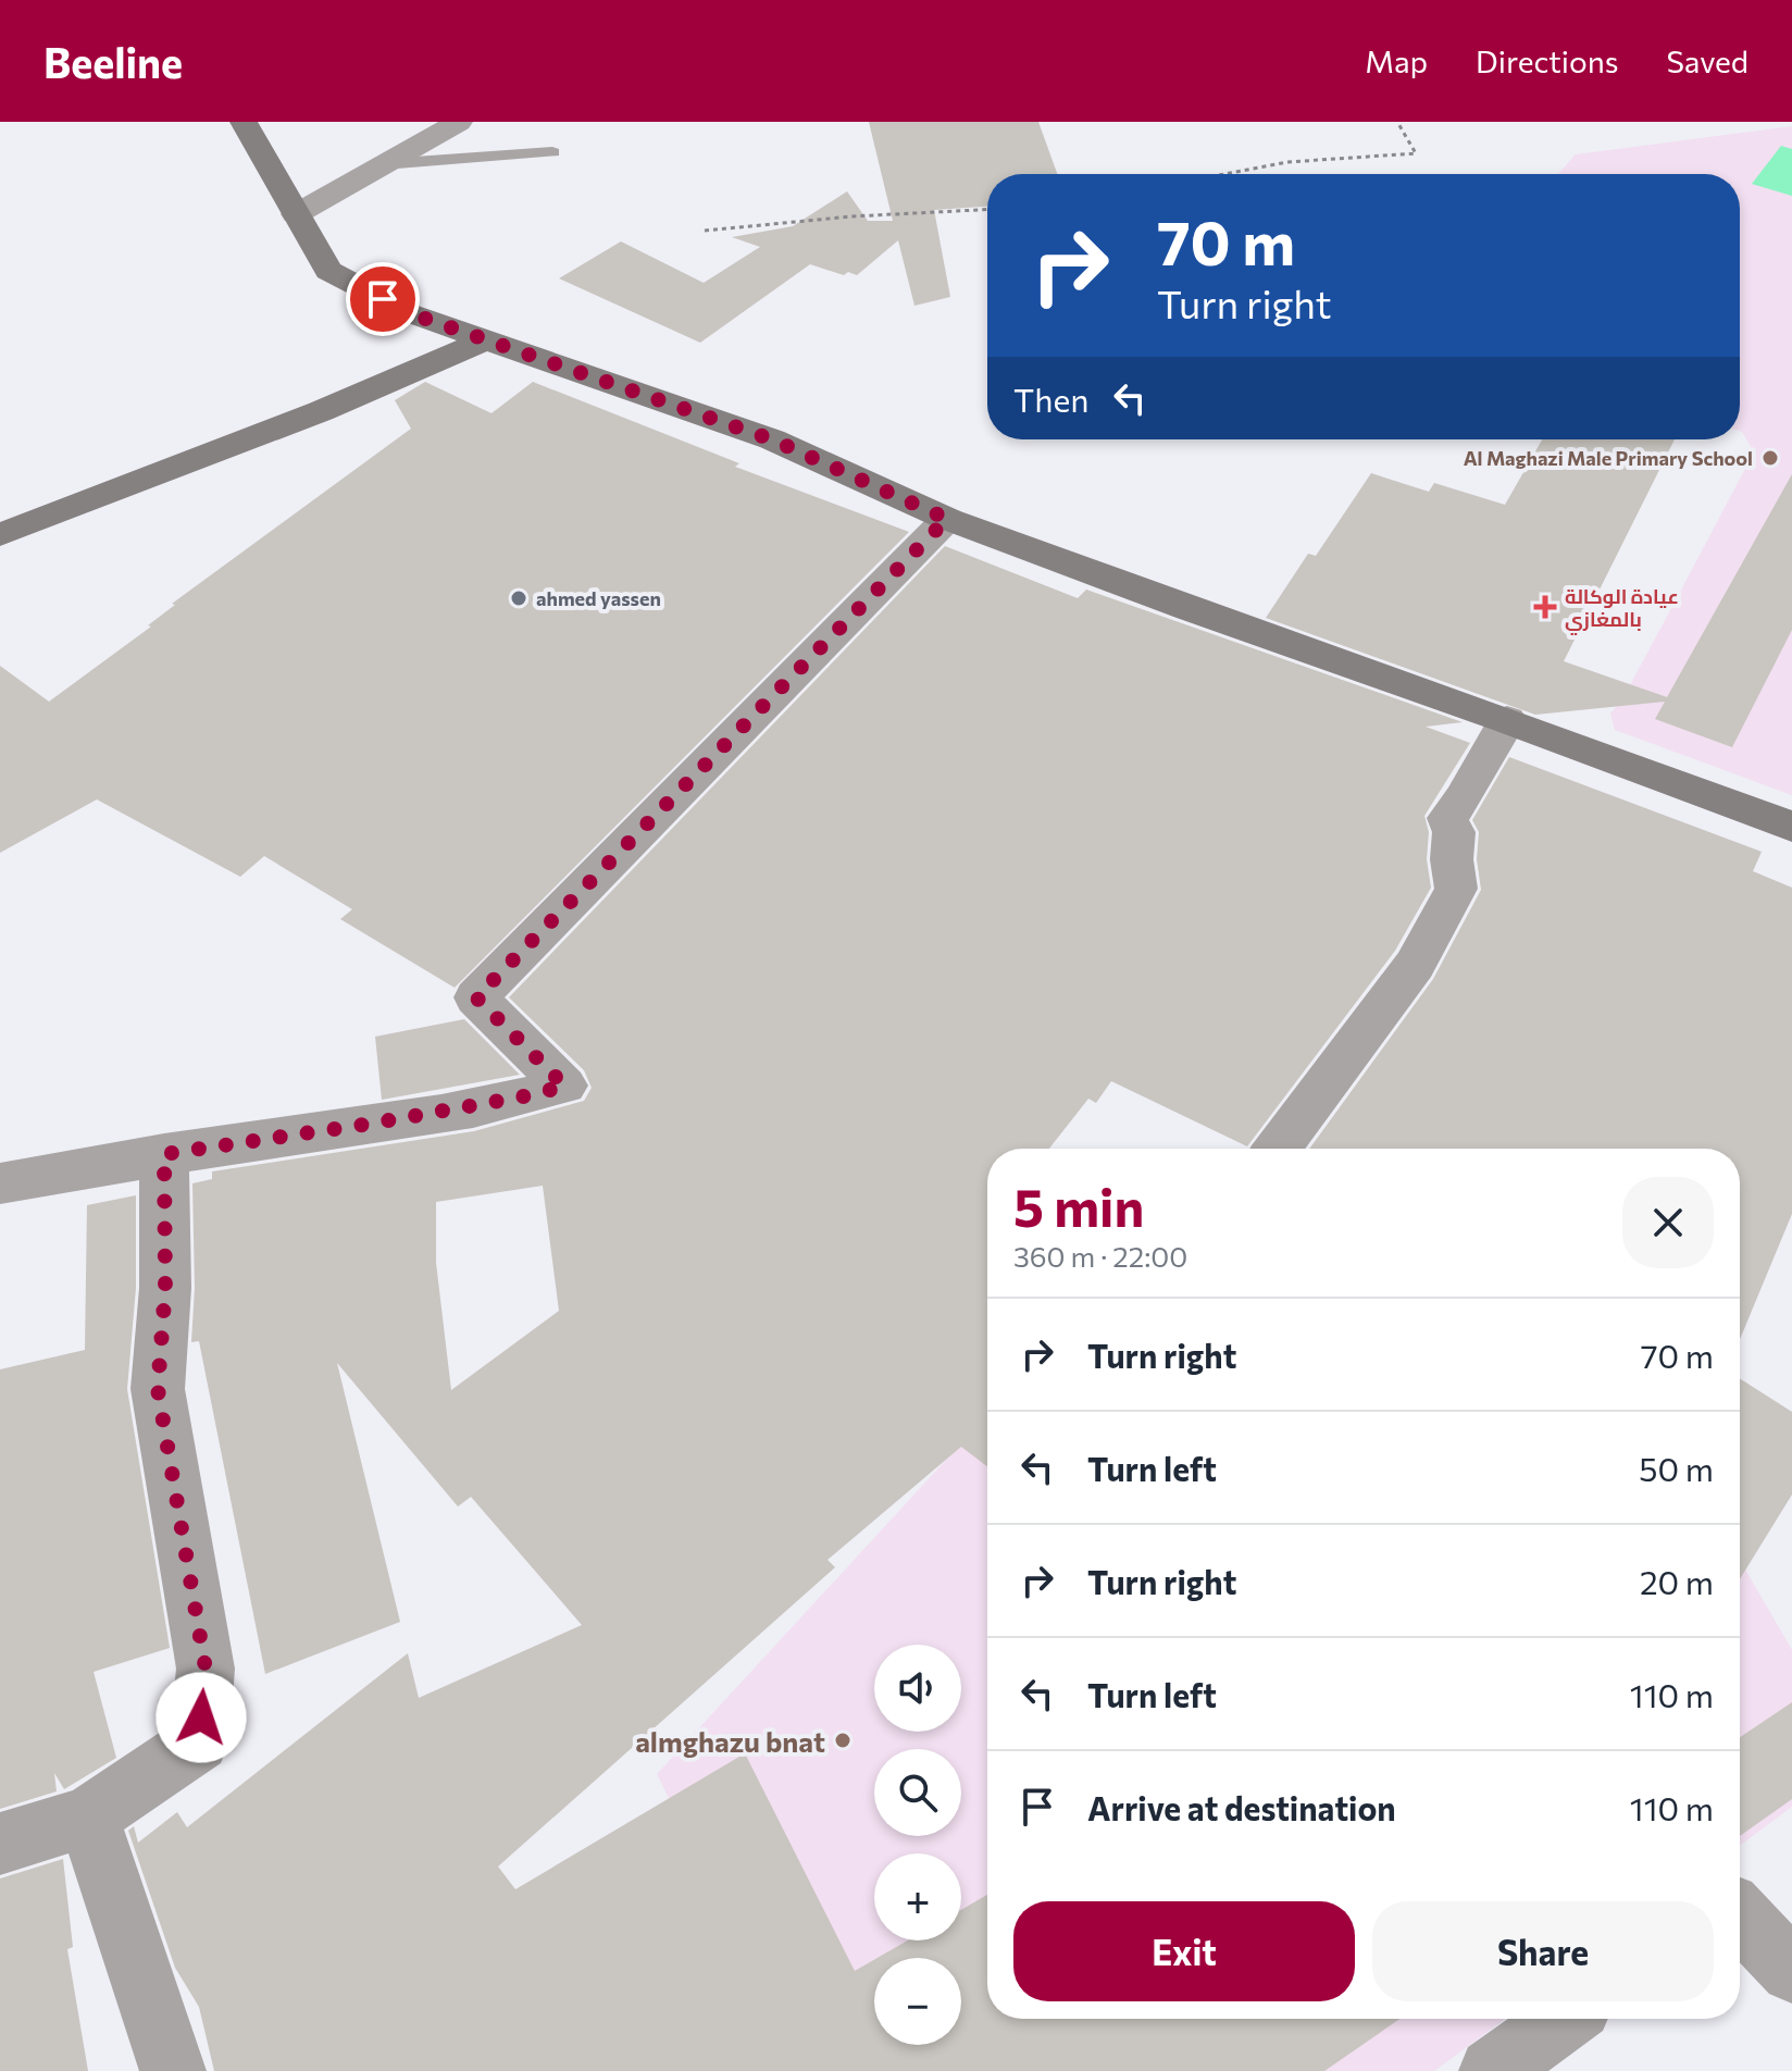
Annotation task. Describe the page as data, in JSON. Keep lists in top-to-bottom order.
{
  "places": {
    "other": ["Al Maghazi Male Primary School", "ahmed yassen", "almghazu bnat"],
    "health": ["عيادة الوكالة بالمغازي"]
  },
  "page": {
    "header": "Beeline",
    "nav": ["Map", "Directions", "Saved"],
    "turn": ["70 m", "Turn right"],
    "then": "Then",
    "heading": ["5 min", "360 m · 22:00"],
    "list": [
      {
        "name": "Turn right",
        "value": "70 m"
      },
      {
        "name": "Turn left",
        "value": "50 m"
      },
      {
        "name": "Turn right",
        "value": "20 m"
      },
      {
        "name": "Turn left",
        "value": "110 m"
      },
      {
        "name": "Arrive at destination",
        "value": "110 m"
      }
    ],
    "map_buttons": ["+", "−"],
    "buttons": ["Exit", "Share"]
  }
}
